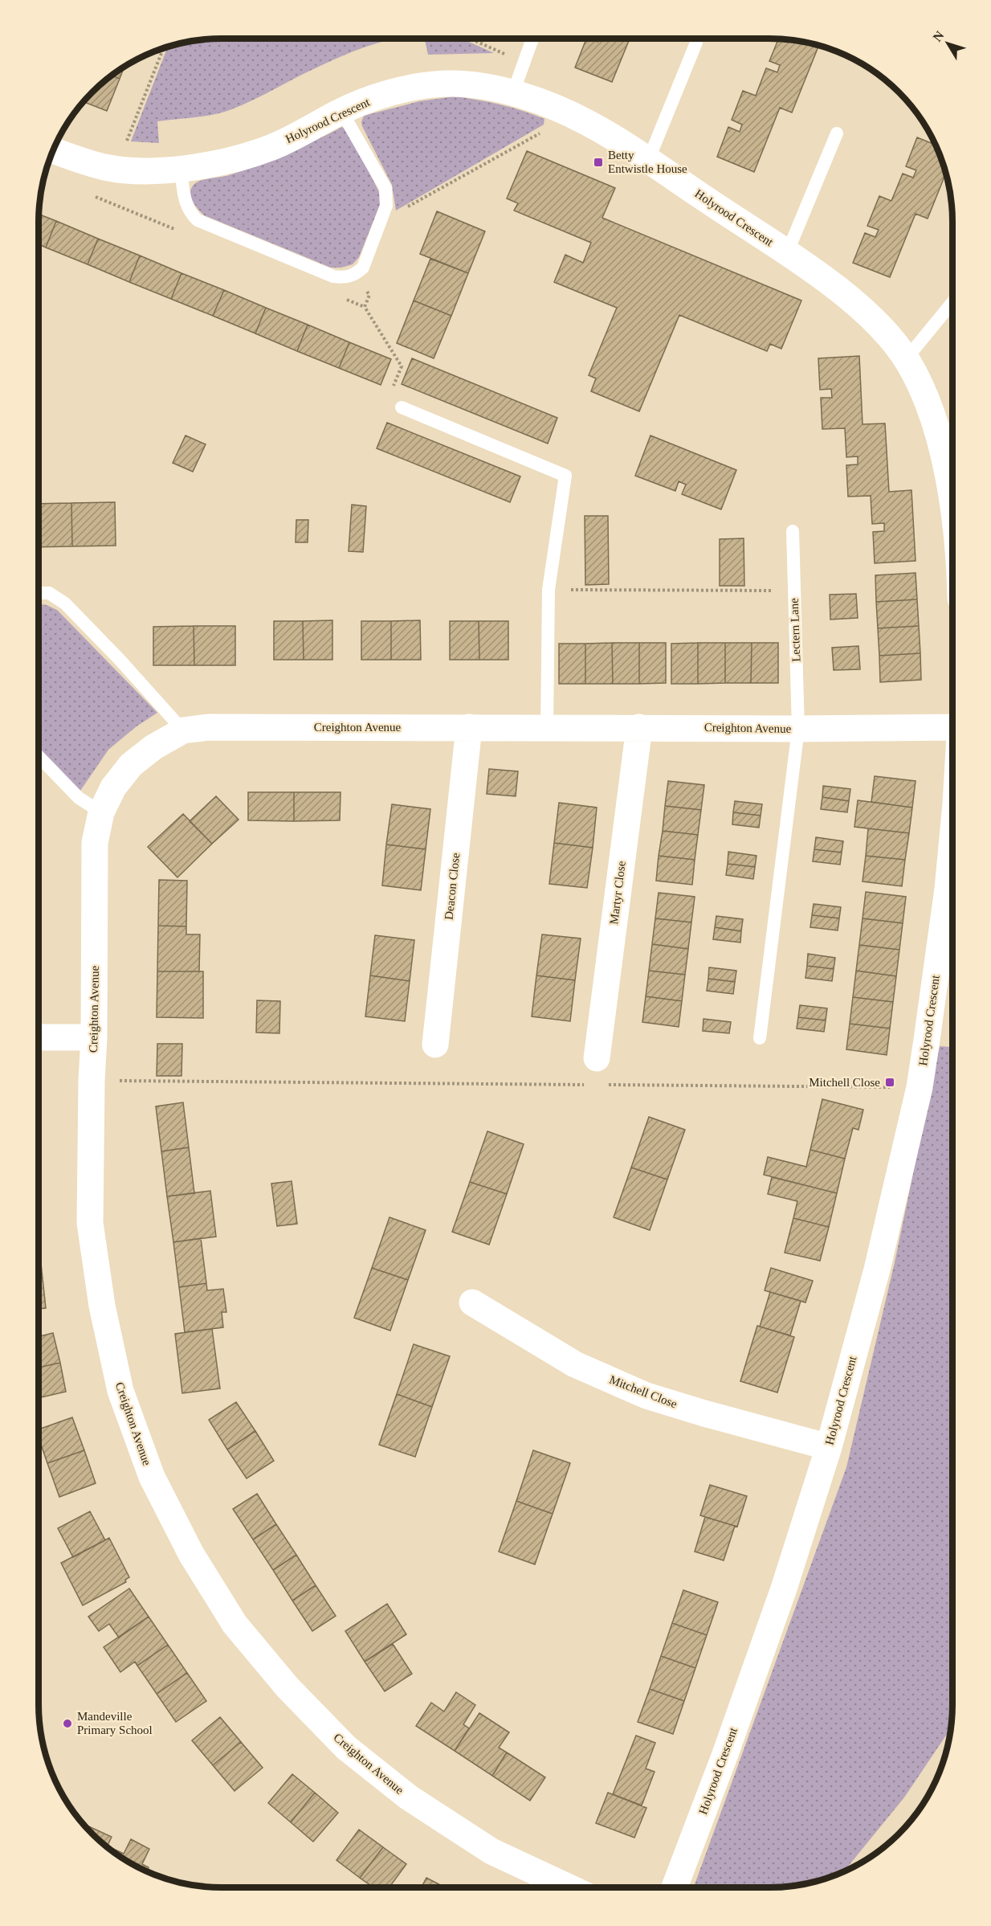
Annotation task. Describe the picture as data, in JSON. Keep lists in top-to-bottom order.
{
  "streets": {
    "street": [
      "Holyrood Crescent",
      "Creighton Avenue",
      "Deacon Close",
      "Martyr Close",
      "Mitchell Close"
    ],
    "lane": ["Lectern Lane"]
  },
  "crossings": [
    ["Holyrood Crescent", "Mitchell Close"],
    ["Lectern Lane", "Creighton Avenue"],
    ["Creighton Avenue", "Deacon Close"],
    ["Creighton Avenue", "Martyr Close"]
  ],
  "places": {
    "transit": ["Betty Entwistle House", "Mitchell Close"],
    "other": ["Mandeville Primary School"]
  },
  "north": "top left"
}
